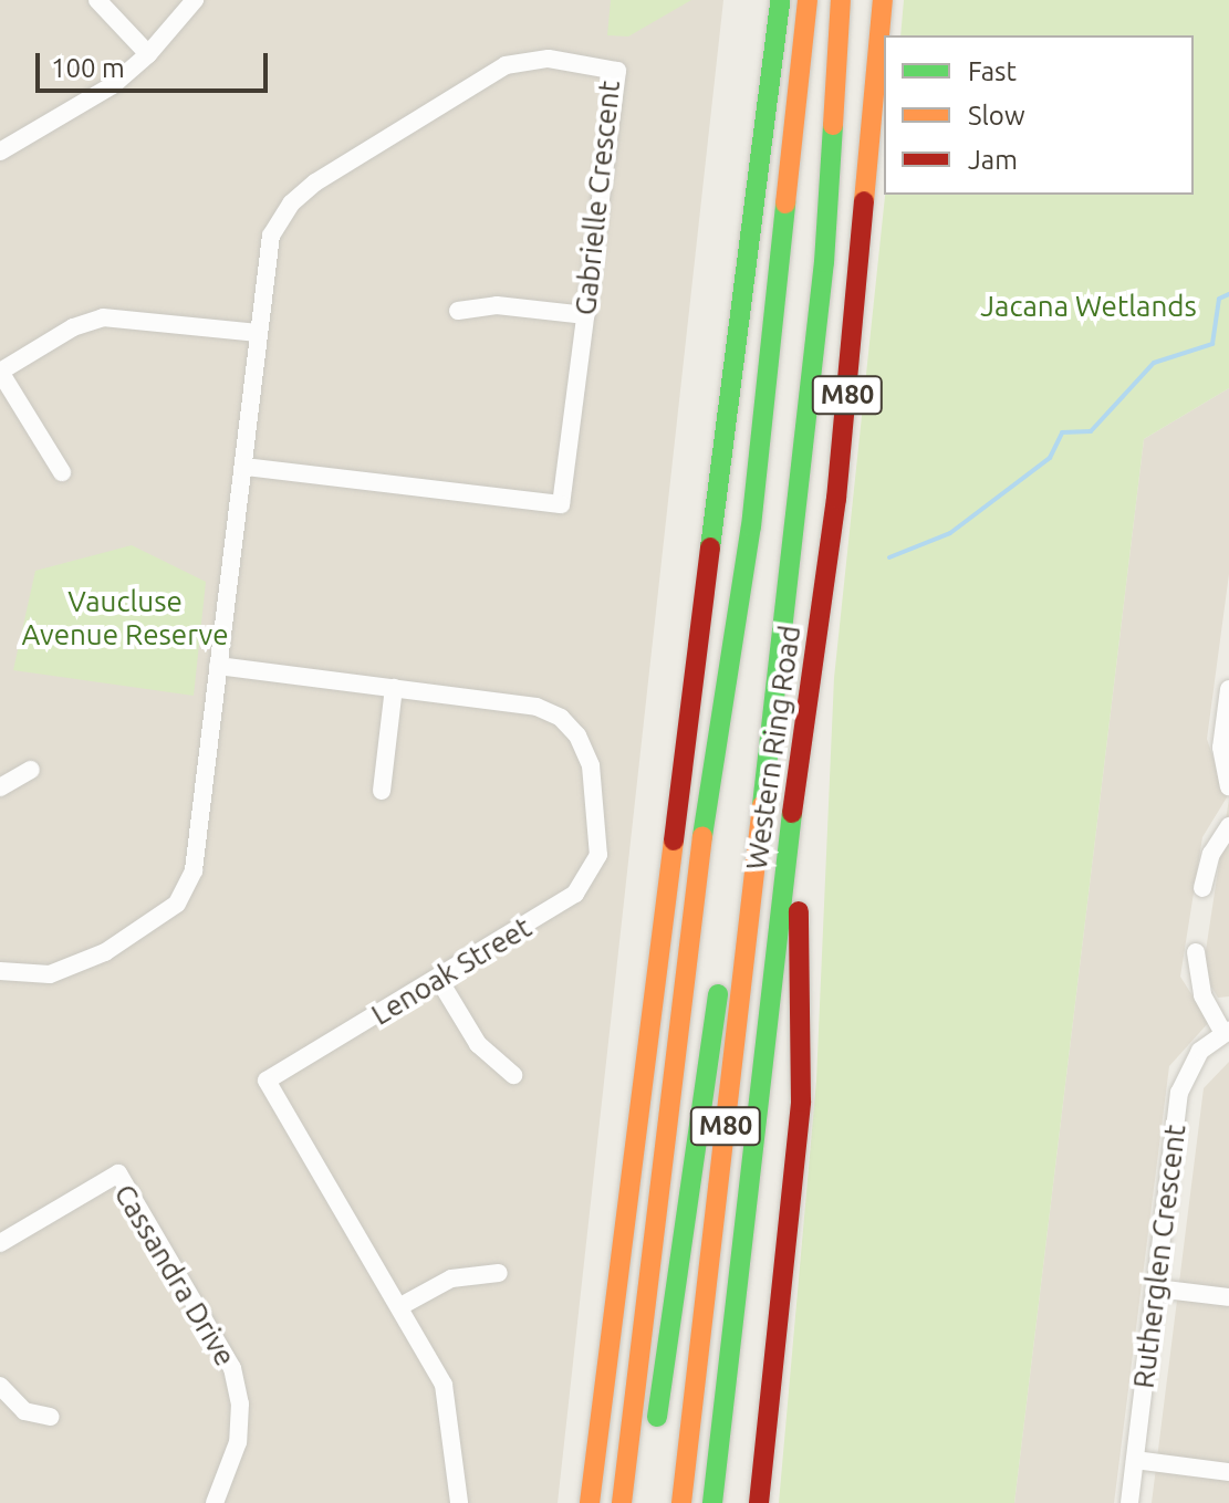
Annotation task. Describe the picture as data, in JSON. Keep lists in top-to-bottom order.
{
  "streets": {
    "highway": ["M80", "Western Ring Road"],
    "street": [
      "Gabrielle Crescent",
      "Lenoak Street",
      "Rutherglen Crescent",
      "Cassandra Drive"
    ]
  },
  "parks": ["Jacana Wetlands", "Vaucluse Avenue Reserve"],
  "legend": ["Fast", "Slow", "Jam"],
  "scale_bar": "100 m"
}
